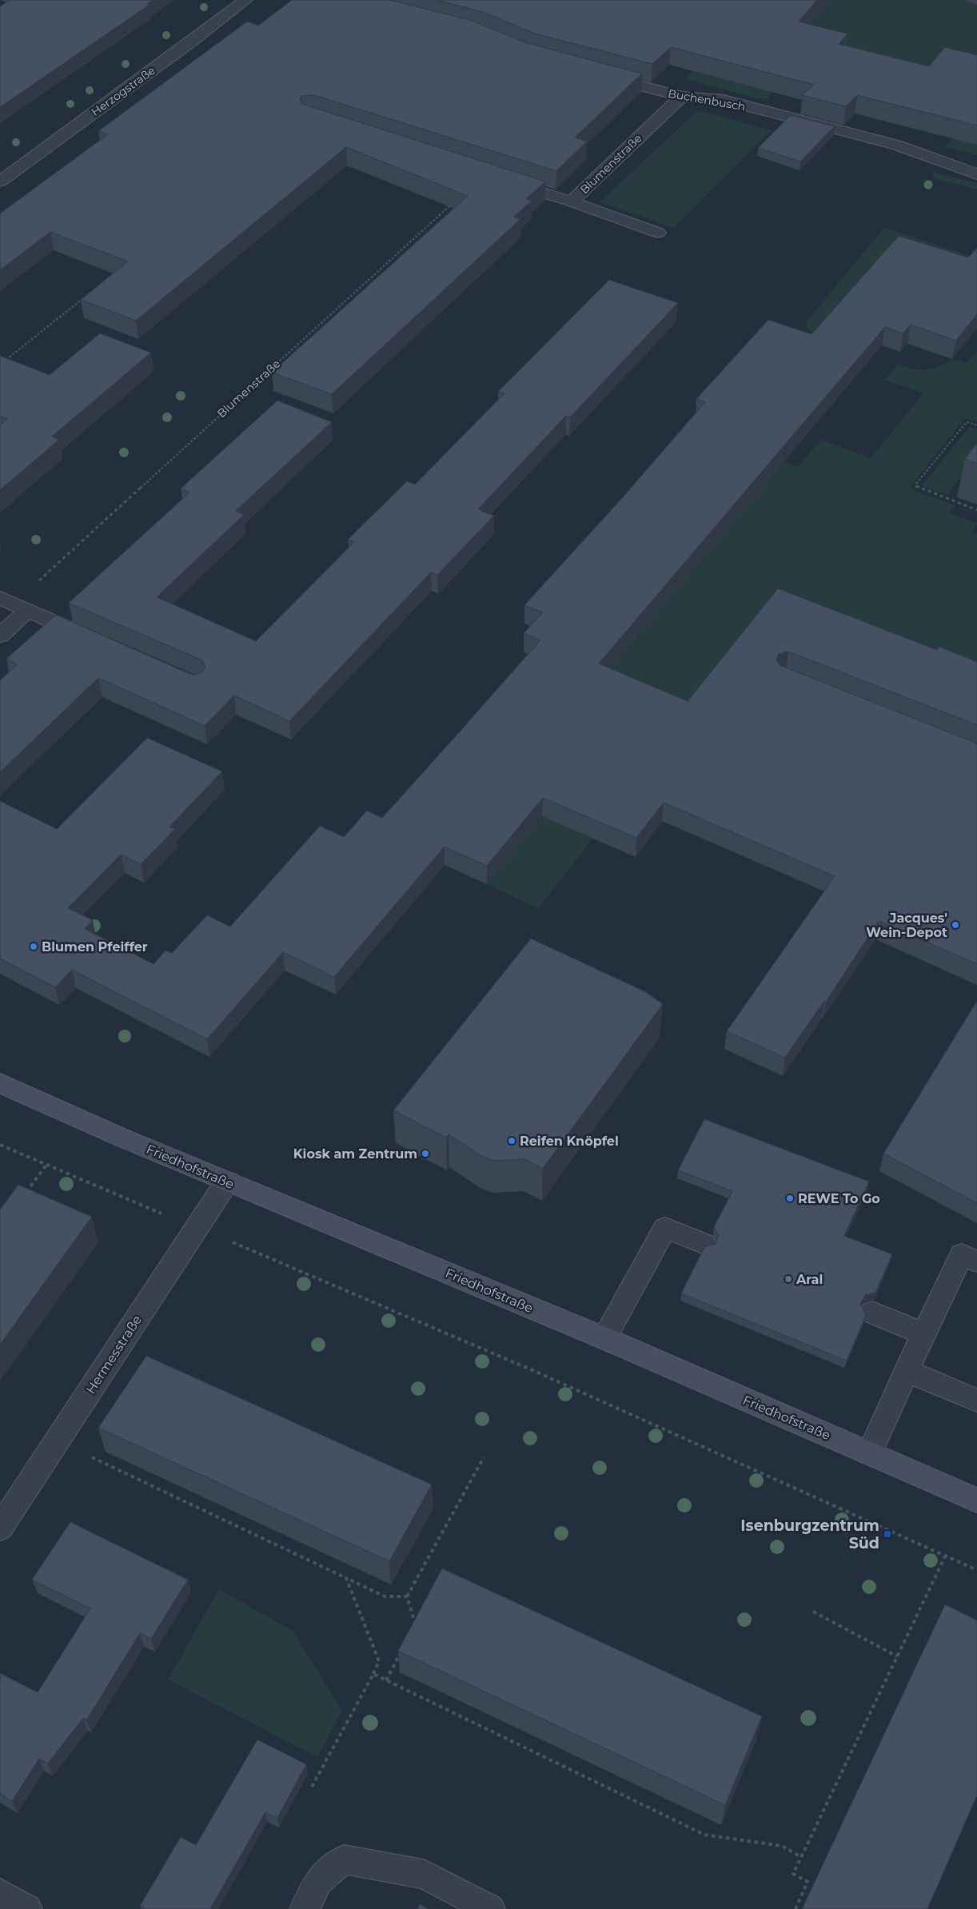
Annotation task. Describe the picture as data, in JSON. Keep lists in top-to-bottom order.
{
  "streets": {
    "main road": ["Friedhofstraße"],
    "street": [
      "Herzogstraße",
      "Buchenbusch",
      "Blumenstraße",
      "Hermesstraße"
    ]
  },
  "crossings": [
    ["Buchenbusch", "Blumenstraße"],
    ["Friedhofstraße", "Hermesstraße"]
  ],
  "places": {
    "other": [
      "Jacques' Wein-Depot",
      "Blumen Pfeiffer",
      "Reifen Knöpfel",
      "Kiosk am Zentrum",
      "REWE To Go",
      "Aral"
    ],
    "transit": ["Isenburgzentrum Süd"]
  }
}
